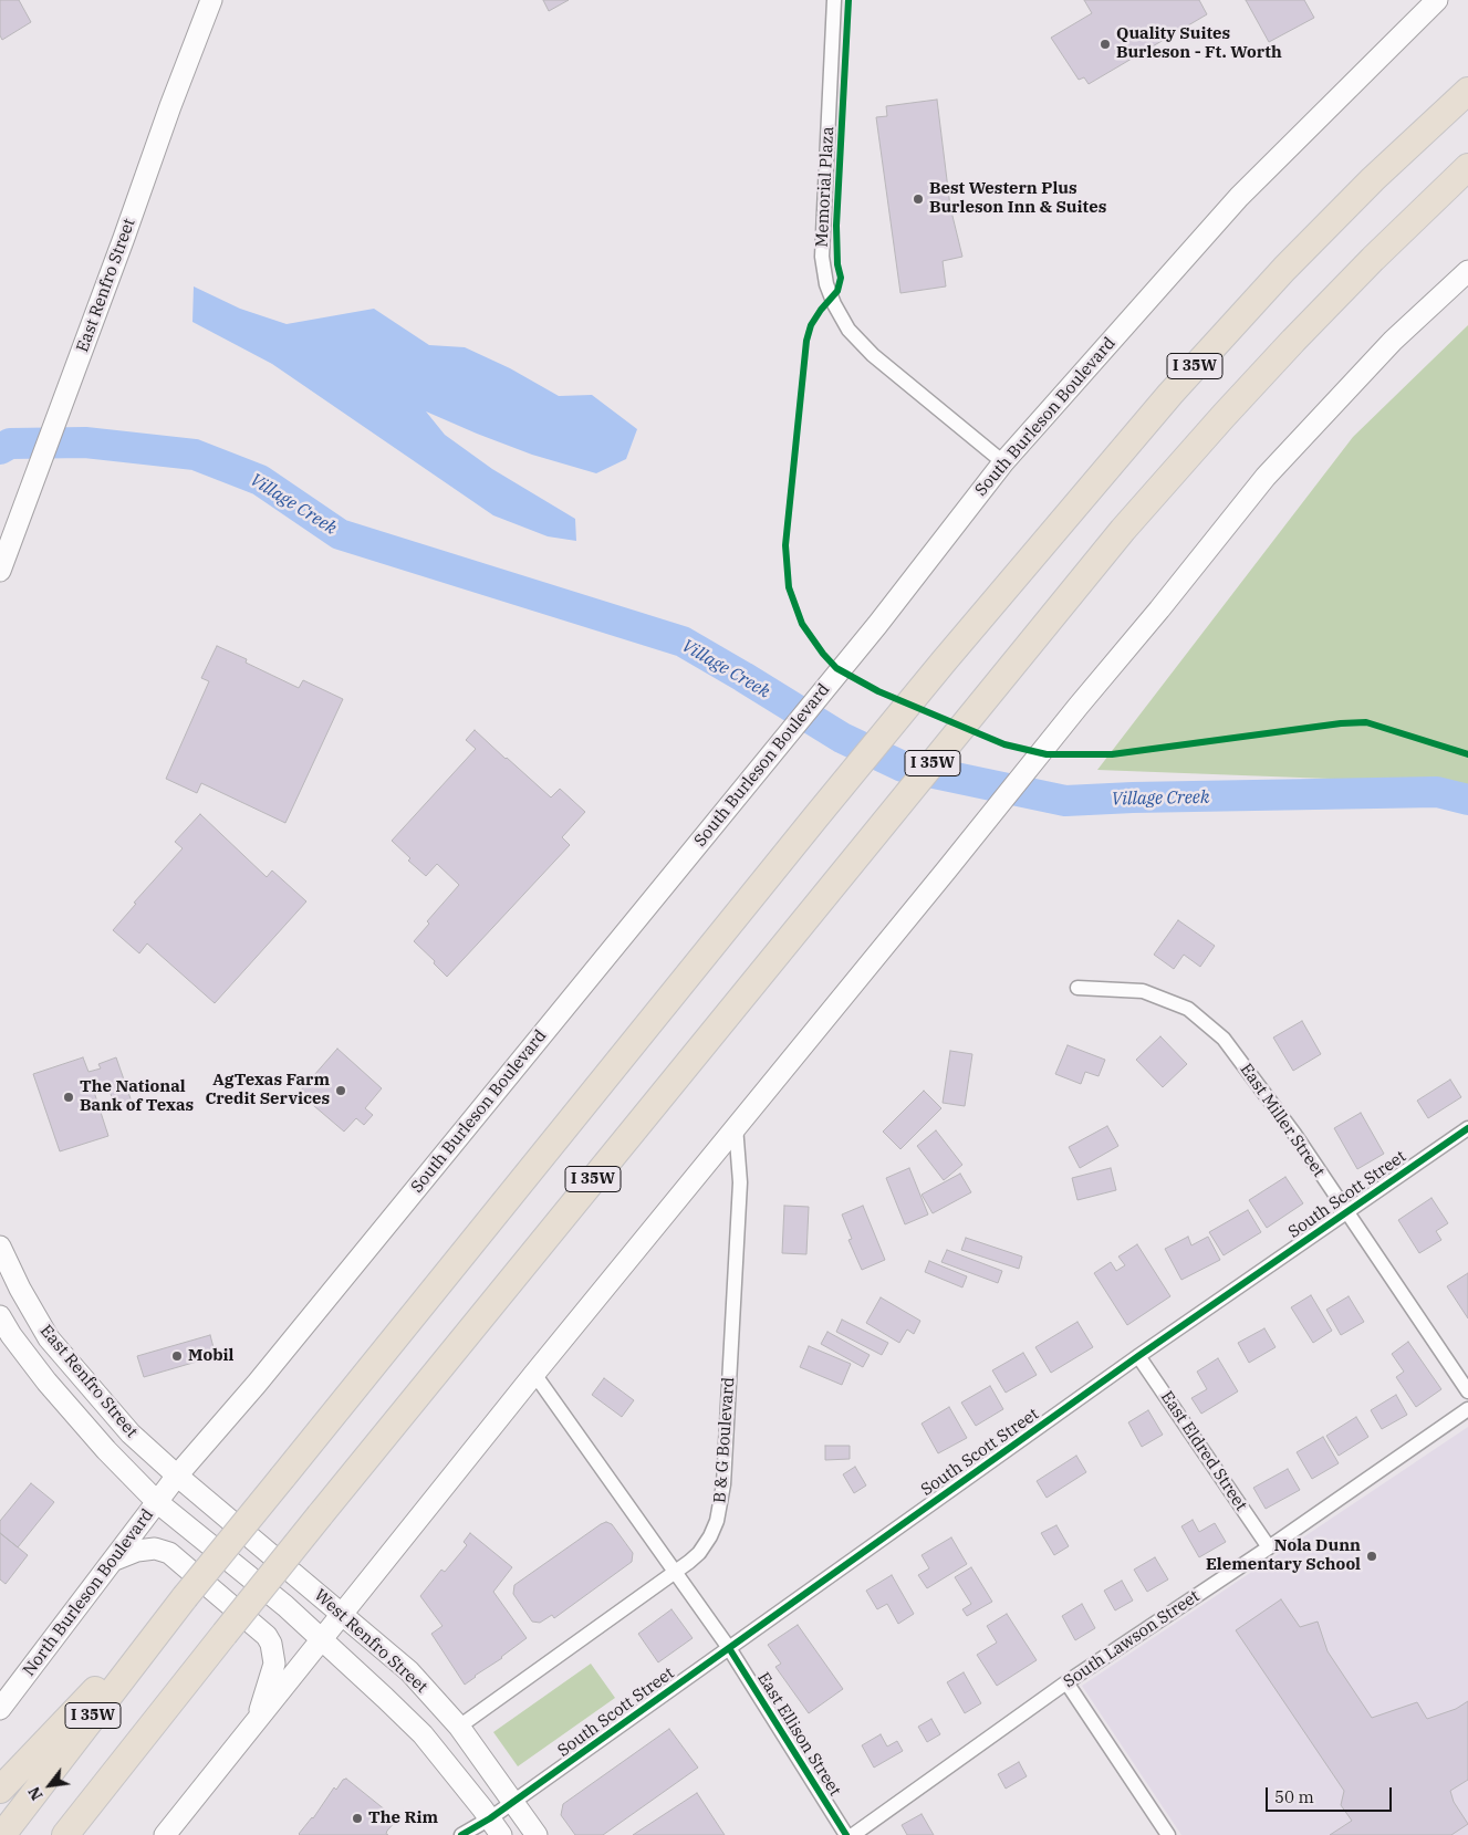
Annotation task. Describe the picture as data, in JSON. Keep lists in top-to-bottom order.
{
  "streets": {
    "highway": ["I 35W"],
    "main road": [
      "East Renfro Street",
      "South Burleson Boulevard",
      "North Burleson Boulevard",
      "West Renfro Street"
    ],
    "street": [
      "Memorial Plaza",
      "East Miller Street",
      "South Scott Street",
      "B & G Boulevard",
      "East Eldred Street",
      "South Lawson Street",
      "East Ellison Street"
    ]
  },
  "crossings": [
    ["Memorial Plaza", "South Burleson Boulevard"],
    ["East Renfro Street", "South Burleson Boulevard"],
    ["East Renfro Street", "North Burleson Boulevard"],
    ["East Renfro Street", "West Renfro Street"],
    ["South Burleson Boulevard", "North Burleson Boulevard"],
    ["South Burleson Boulevard", "West Renfro Street"],
    ["East Miller Street", "South Scott Street"],
    ["South Scott Street", "East Eldred Street"],
    ["South Scott Street", "West Renfro Street"],
    ["South Scott Street", "East Ellison Street"],
    ["B & G Boulevard", "West Renfro Street"],
    ["B & G Boulevard", "East Ellison Street"],
    ["East Eldred Street", "South Lawson Street"],
    ["North Burleson Boulevard", "West Renfro Street"]
  ],
  "water": ["Village Creek"],
  "places": [
    "Quality Suites Burleson - Ft. Worth",
    "Best Western Plus Burleson Inn & Suites",
    "AgTexas Farm Credit Services",
    "The National Bank of Texas",
    "Mobil",
    "Nola Dunn Elementary School",
    "The Rim"
  ],
  "scale_bar": "50 m",
  "north": "bottom left"
}
